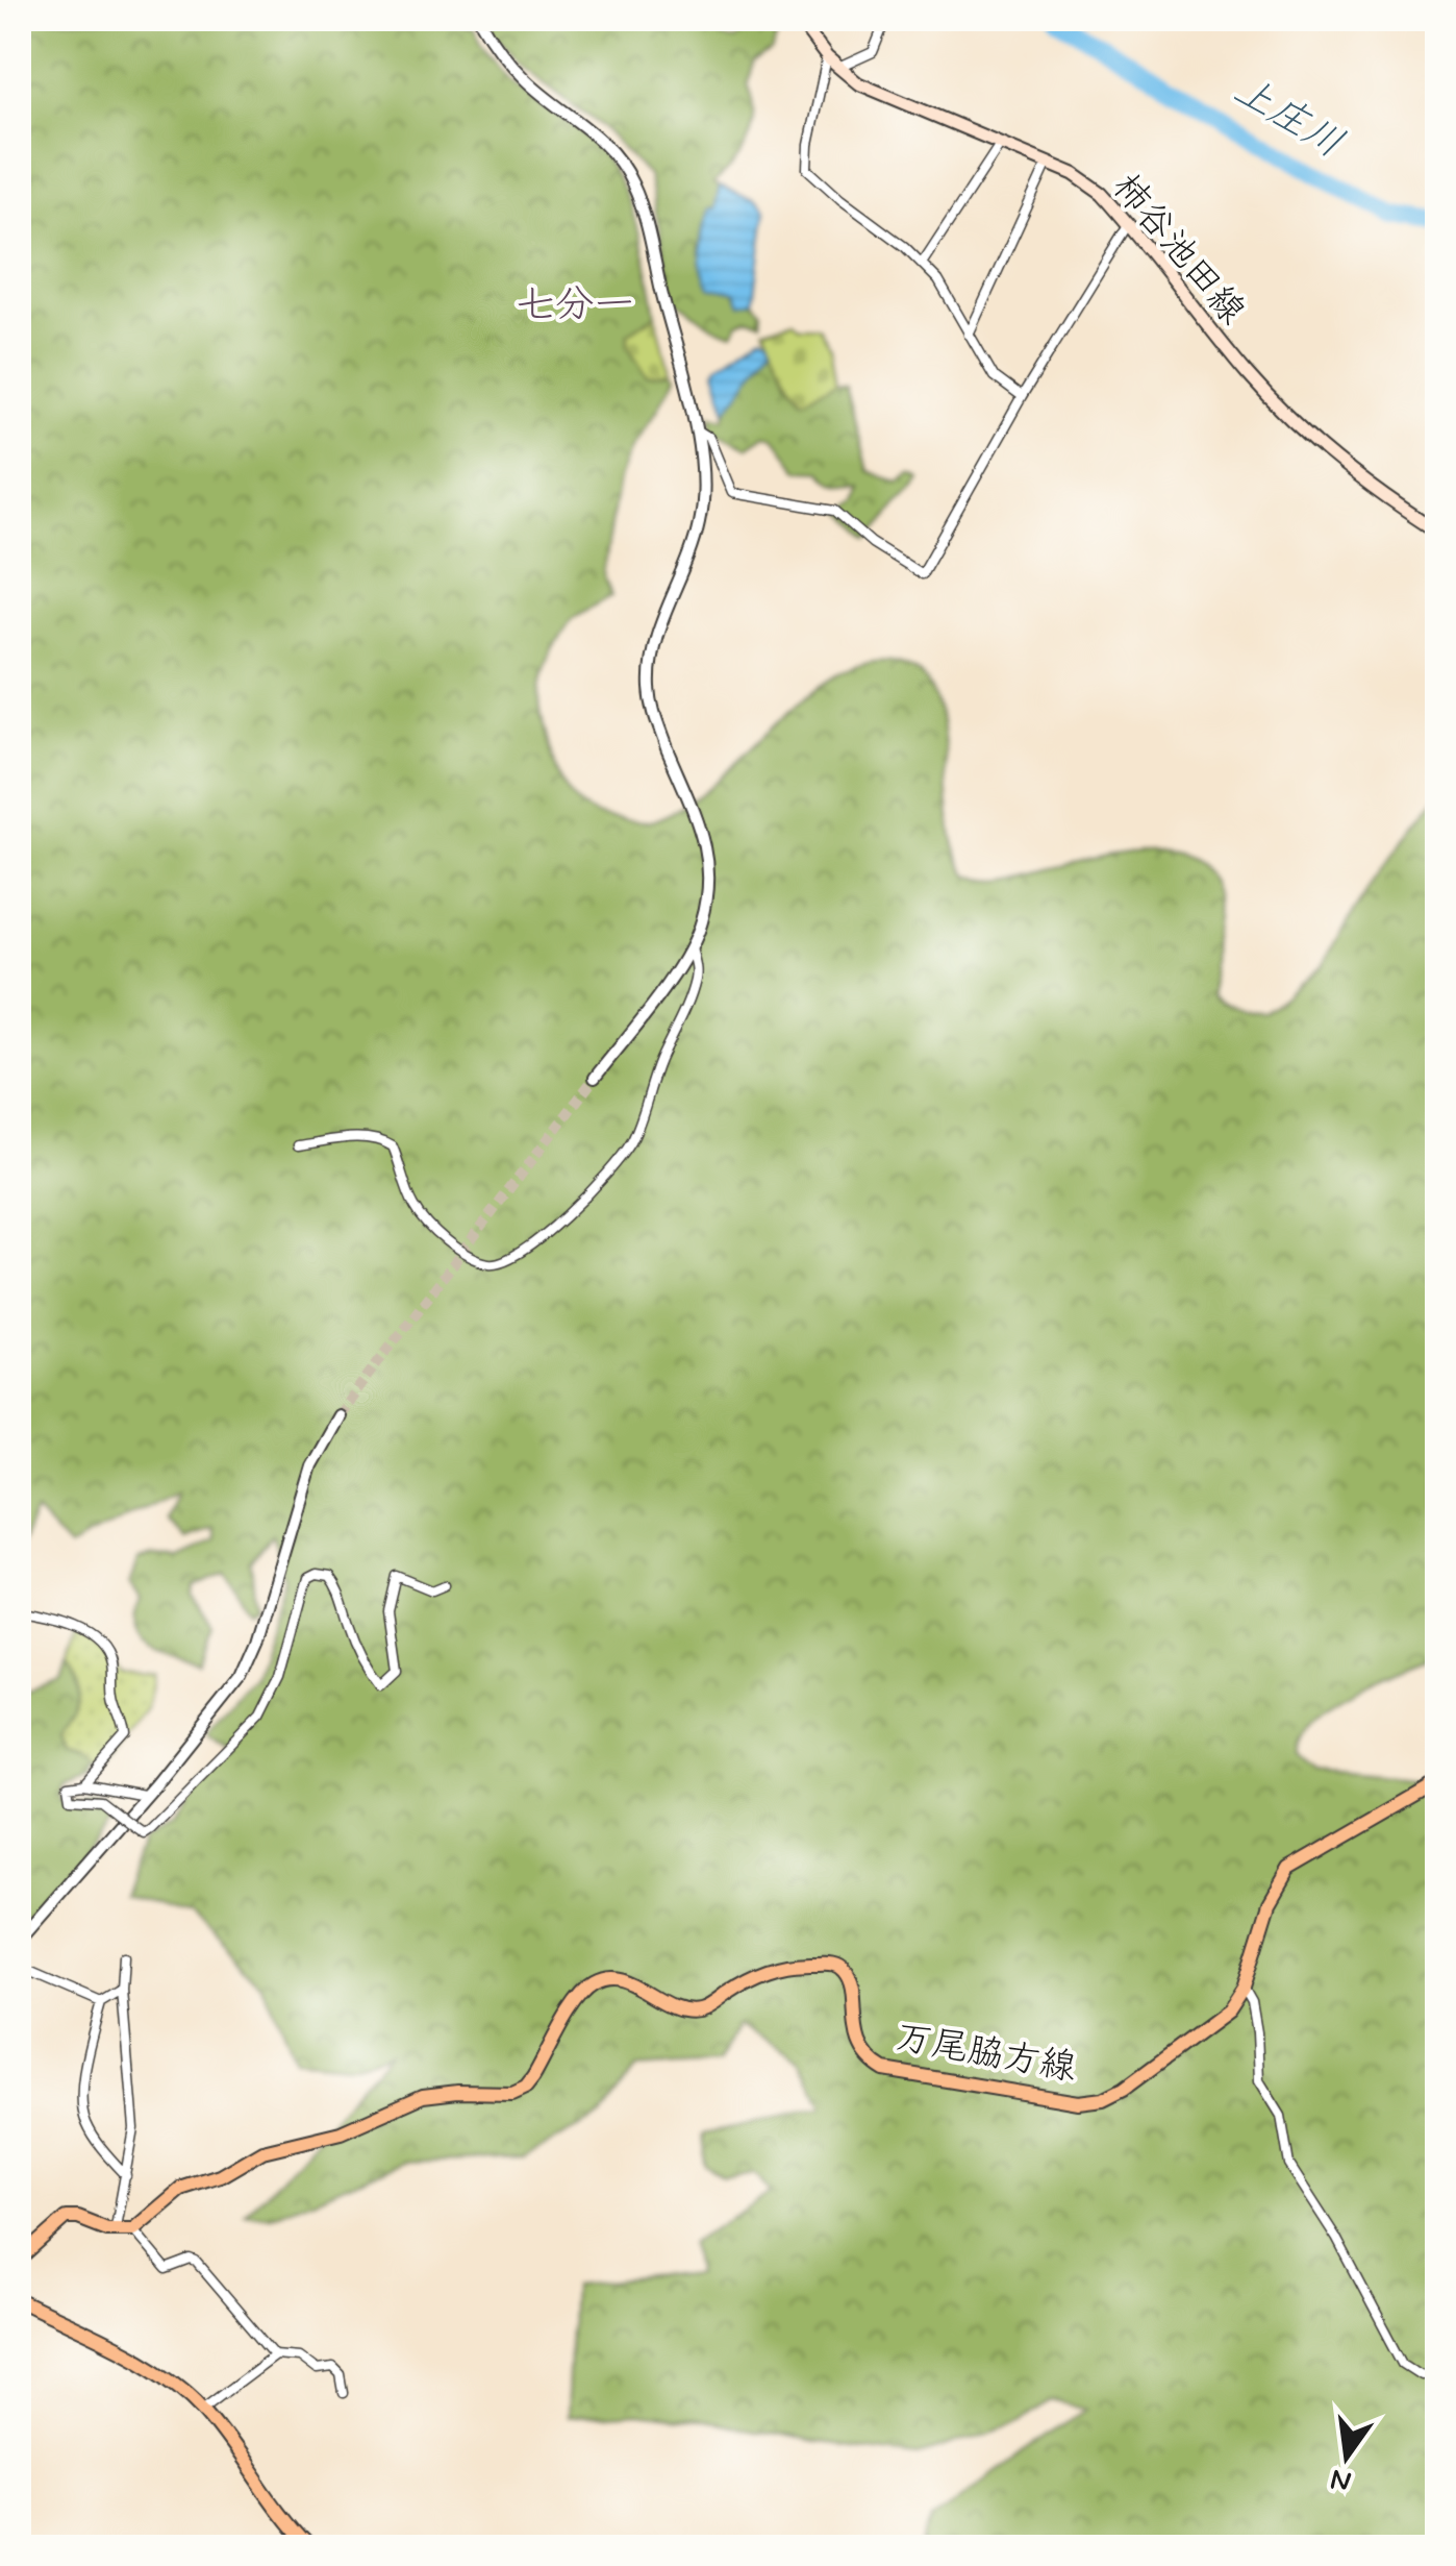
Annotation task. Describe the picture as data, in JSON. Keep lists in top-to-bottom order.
{
  "streets": {
    "main road": ["柿谷池田線", "万尾脇方線"]
  },
  "districts": ["七分一"],
  "water": ["上庄川"],
  "north": "bottom"
}
